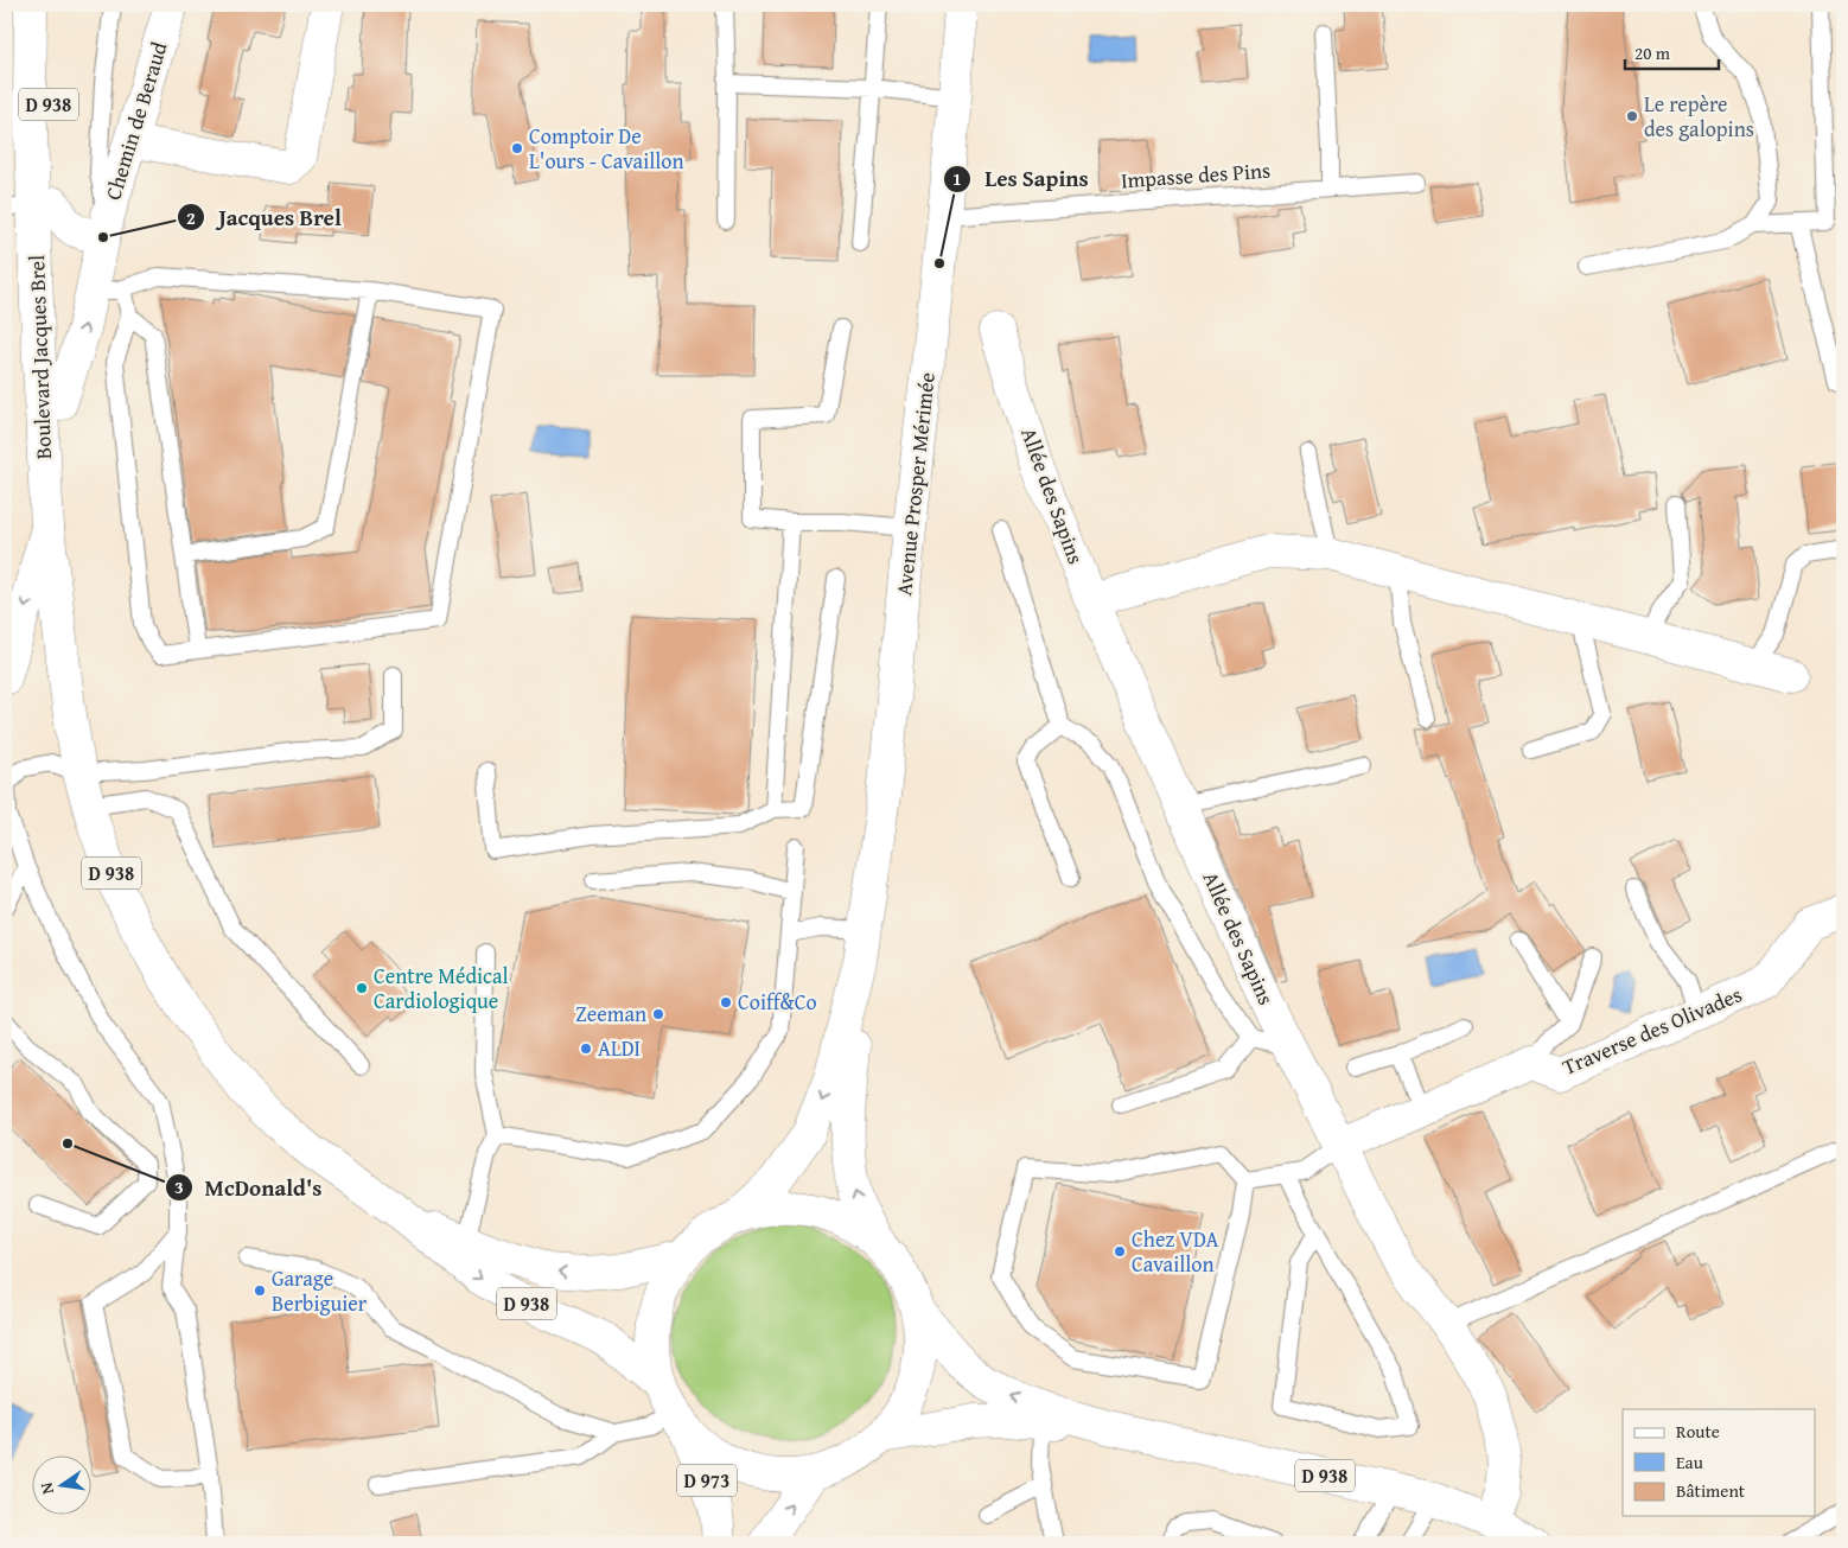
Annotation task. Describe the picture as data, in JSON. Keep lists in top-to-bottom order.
{
  "streets": {
    "main road": [
      "D 938",
      "Chemin de Beraud",
      "Boulevard Jacques Brel",
      "Avenue Prosper Mérimée",
      "Allée des Sapins",
      "Traverse des Olivades",
      "D 973"
    ],
    "lane": ["Impasse des Pins"]
  },
  "crossings": [
    ["D 938", "Boulevard Jacques Brel"],
    ["D 938", "Avenue Prosper Mérimée"],
    ["D 938", "Allée des Sapins"],
    ["D 938", "D 973"],
    ["Chemin de Beraud", "Boulevard Jacques Brel"],
    ["Impasse des Pins", "Avenue Prosper Mérimée"],
    ["Allée des Sapins", "Traverse des Olivades"]
  ],
  "places": [
    "Le repère des galopins",
    "Comptoir De L'ours - Cavaillon",
    "Jacques Brel",
    "Les Sapins",
    "Centre Médical Cardiologique",
    "Coiff&Co",
    "Zeeman",
    "ALDI",
    "McDonald's",
    "Chez VDA Cavaillon",
    "Garage Berbiguier"
  ],
  "legend": ["Route", "Eau", "Bâtiment"],
  "scale_bar": "20 m",
  "north": "left"
}
